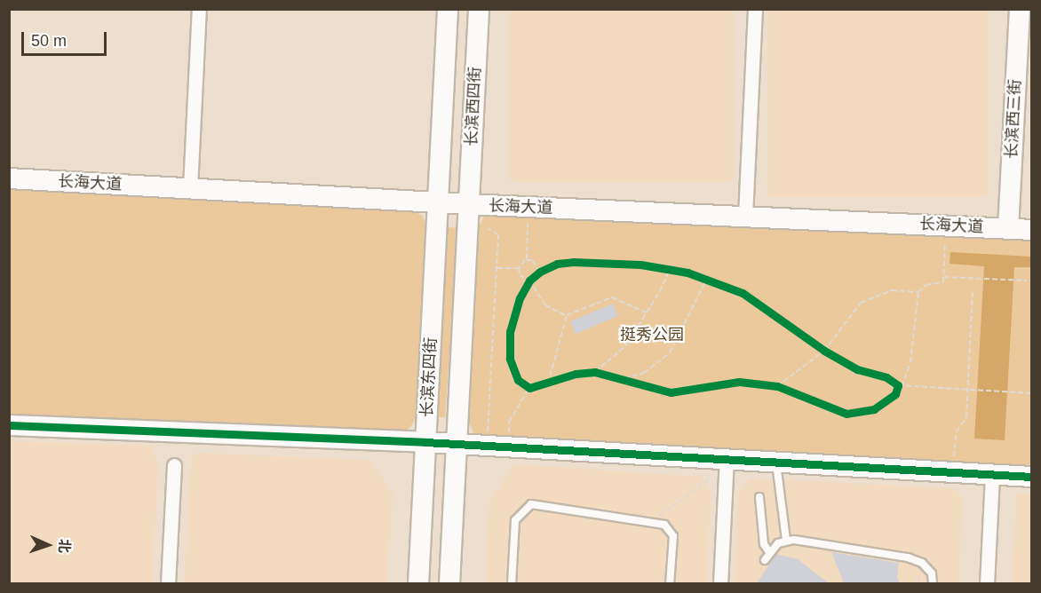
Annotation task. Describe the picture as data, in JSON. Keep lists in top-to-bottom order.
{
  "streets": {
    "street": [
      "长滨西四街",
      "长滨西三街",
      "长海大道",
      "长滨东四街"
    ]
  },
  "crossings": [
    ["长滨西四街", "长海大道"],
    ["长滨西四街", "长滨东四街"],
    ["长滨西三街", "长海大道"],
    ["长海大道", "长滨东四街"]
  ],
  "parks": ["挺秀公园"],
  "scale_bar": "50 m",
  "north": "right"
}
